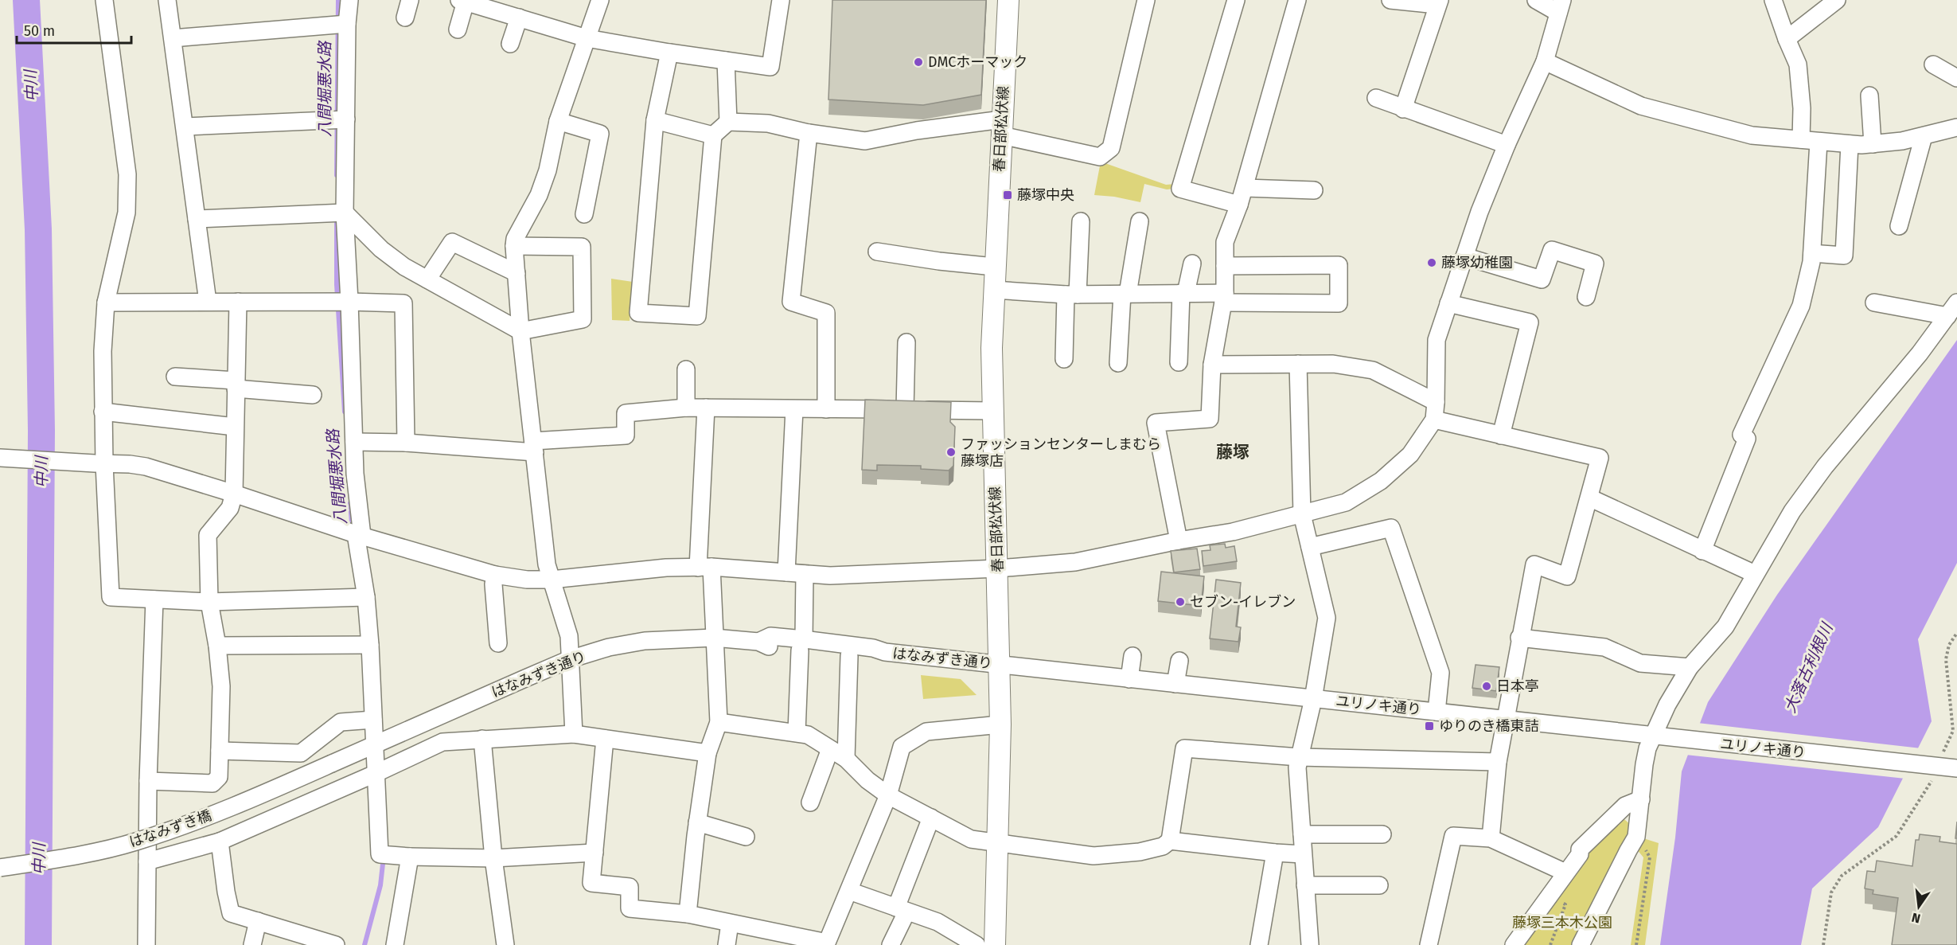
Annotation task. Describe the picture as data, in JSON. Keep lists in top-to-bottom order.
{
  "streets": {
    "main road": ["春日部松伏線"],
    "street": ["はなみずき通り", "ユリノキ通り", "はなみずき橋"]
  },
  "crossings": [
    ["春日部松伏線", "はなみずき通り"],
    ["春日部松伏線", "ユリノキ通り"],
    ["はなみずき通り", "ユリノキ通り"],
    ["はなみずき通り", "はなみずき橋"]
  ],
  "districts": ["藤塚"],
  "water": ["中川", "八間堀悪水路", "大落古利根川"],
  "parks": ["藤塚三本木公園"],
  "places": {
    "other": [
      "DMCホーマック",
      "藤塚幼稚園",
      "ファッションセンターしまむら 藤塚店",
      "セブン-イレブン",
      "日本亭"
    ],
    "transit": ["藤塚中央", "ゆりのき橋東詰"]
  },
  "scale_bar": "50 m",
  "north": "bottom"
}
